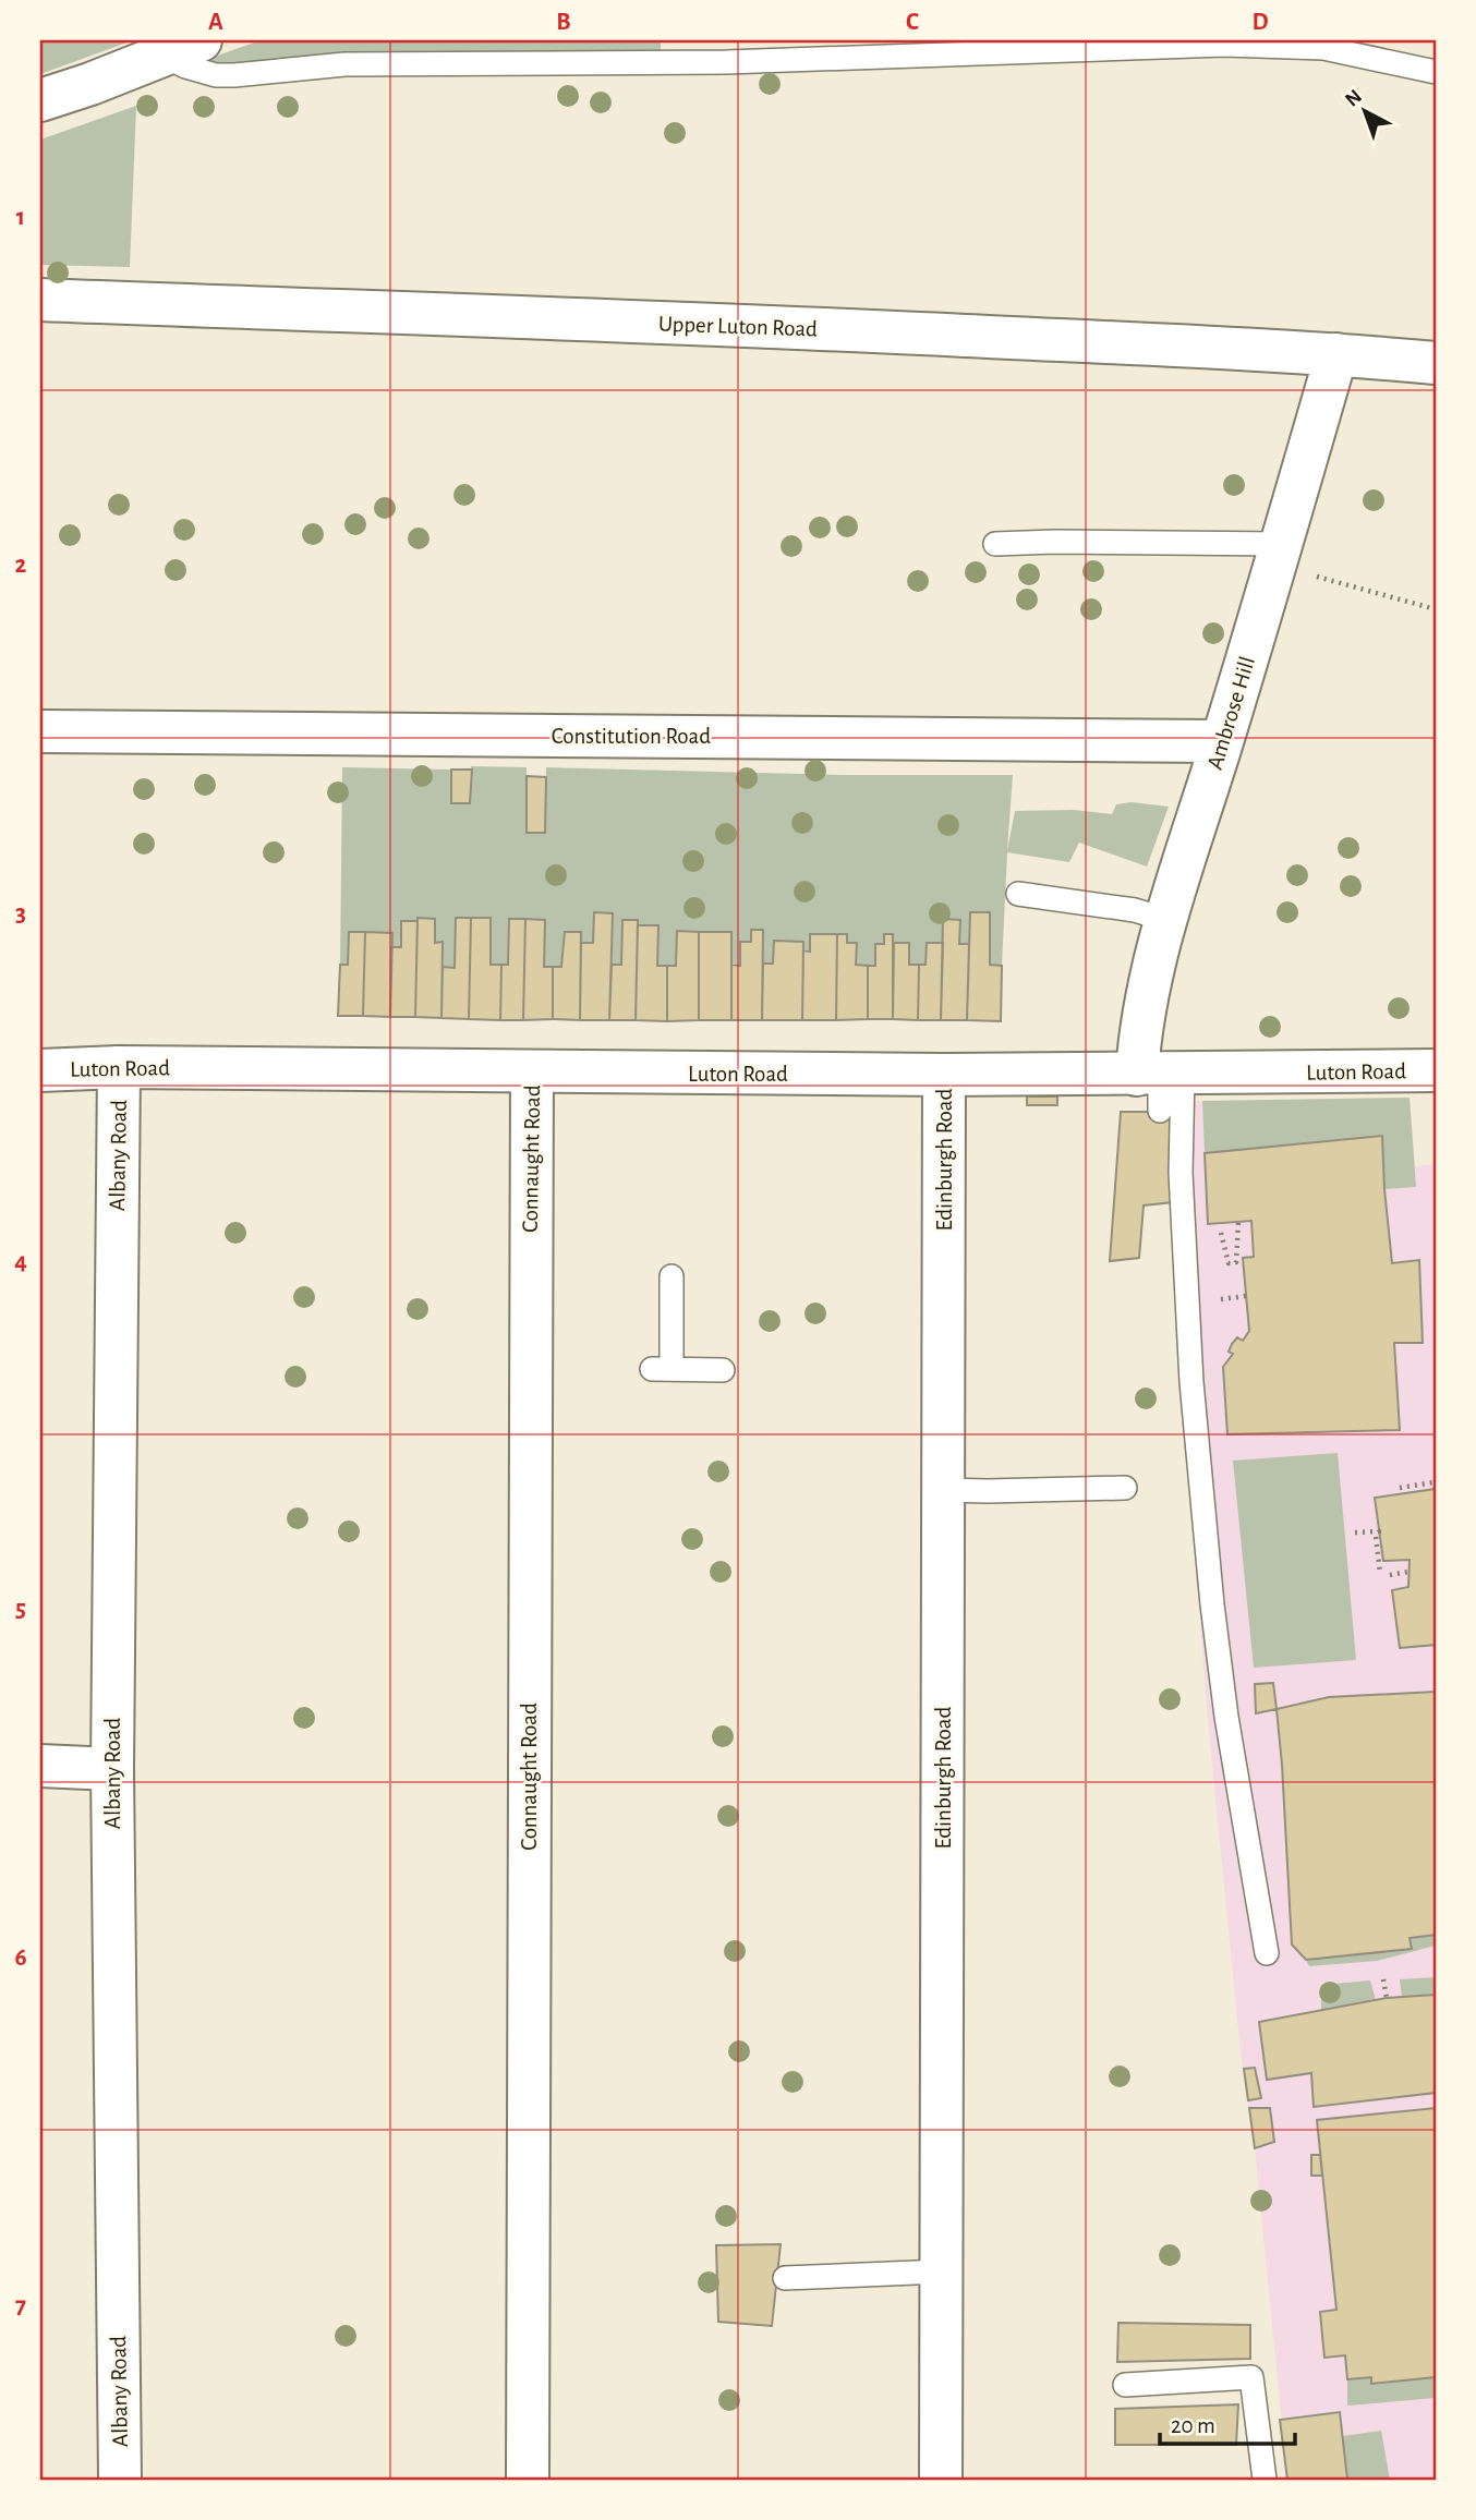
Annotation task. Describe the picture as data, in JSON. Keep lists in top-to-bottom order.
{
  "streets": {
    "street": [
      "Upper Luton Road",
      "Ambrose Hill",
      "Constitution Road",
      "Luton Road",
      "Albany Road",
      "Connaught Road",
      "Edinburgh Road"
    ]
  },
  "crossings": [
    ["Upper Luton Road", "Ambrose Hill"],
    ["Ambrose Hill", "Constitution Road"],
    ["Ambrose Hill", "Luton Road"],
    ["Luton Road", "Albany Road"],
    ["Luton Road", "Connaught Road"],
    ["Luton Road", "Edinburgh Road"]
  ],
  "scale_bar": "20 m",
  "north": "top left",
  "grid": {
    "columns": [
      "A",
      "B",
      "C",
      "D"
    ],
    "rows": [
      "1",
      "2",
      "3",
      "4",
      "5",
      "6",
      "7"
    ]
  }
}
